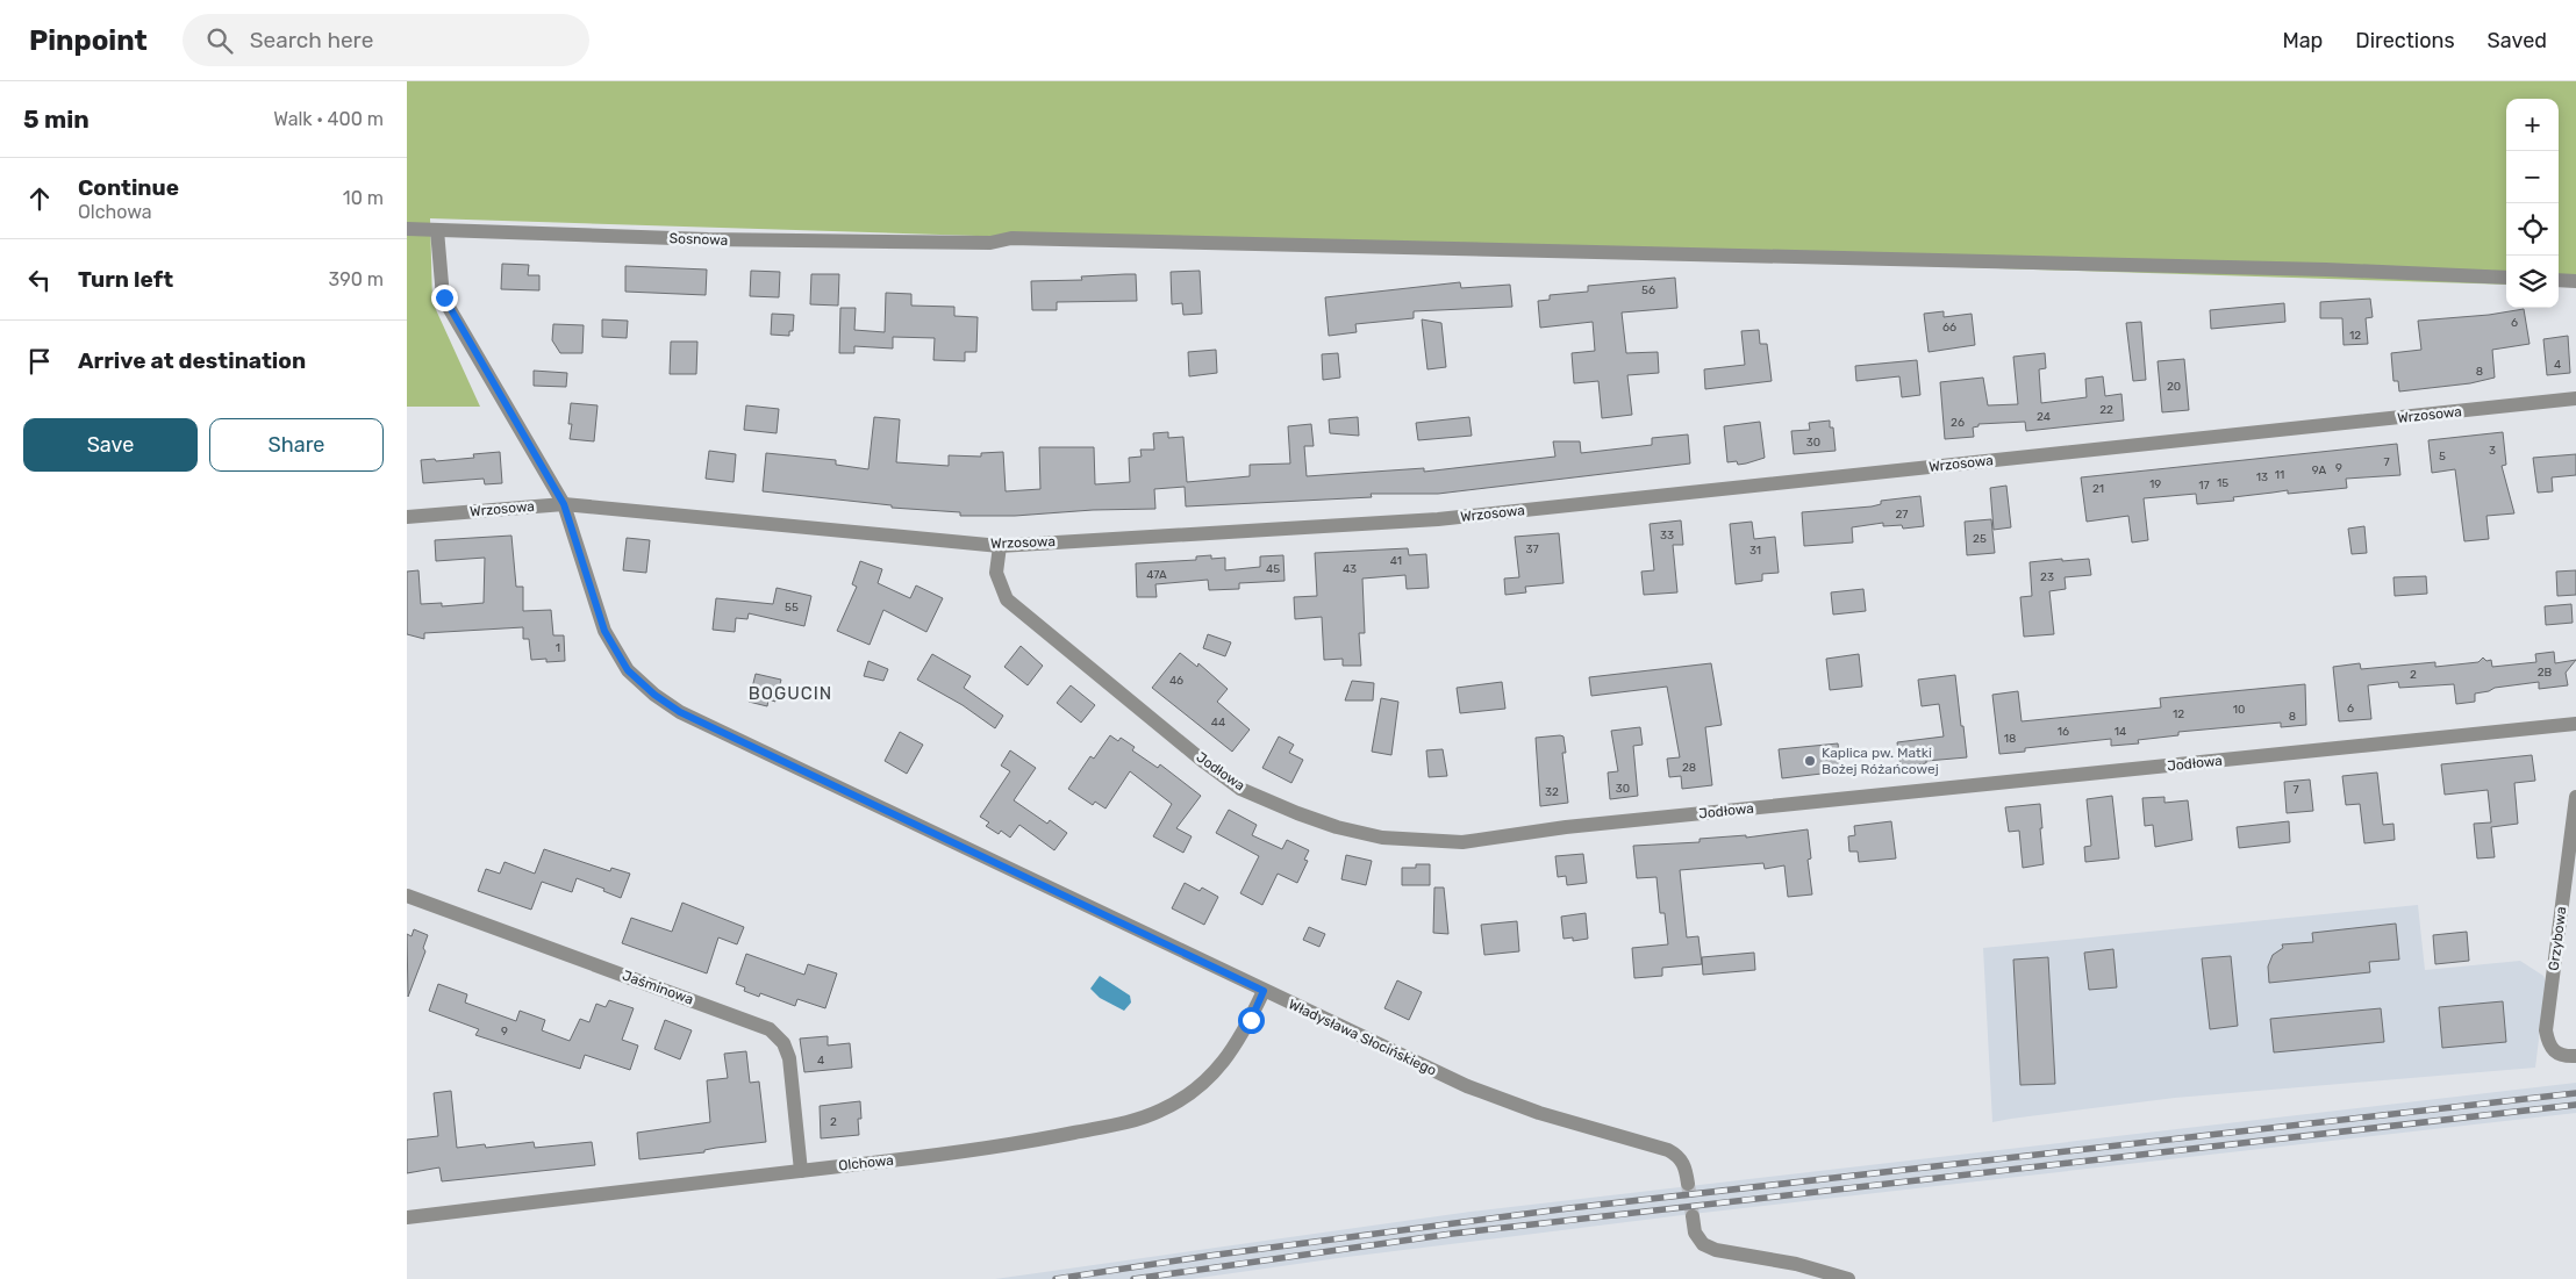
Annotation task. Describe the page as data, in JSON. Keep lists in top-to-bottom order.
{
  "streets": {
    "street": [
      "Sosnowa",
      "Wrzosowa",
      "Jodłowa",
      "Grzybowa",
      "Jaśminowa",
      "Władysława Słocińskiego",
      "Olchowa"
    ]
  },
  "crossings": [
    ["Sosnowa", "Władysława Słocińskiego"],
    ["Wrzosowa", "Jodłowa"],
    ["Wrzosowa", "Władysława Słocińskiego"],
    ["Jaśminowa", "Olchowa"],
    ["Władysława Słocińskiego", "Olchowa"]
  ],
  "districts": ["BOGUCIN"],
  "places": ["Kaplica pw. Matki Bożej Różańcowej"],
  "house_numbers": [
    "56",
    "6",
    "66",
    "12",
    "4",
    "8",
    "20",
    "22",
    "24",
    "26",
    "30",
    "3",
    "5",
    "7",
    "9",
    "9A",
    "11",
    "13",
    "15",
    "19",
    "17",
    "21",
    "27",
    "33",
    "25",
    "37",
    "31",
    "41",
    "45",
    "43",
    "47A",
    "23",
    "55",
    "1",
    "2B",
    "2",
    "46",
    "6",
    "10",
    "12",
    "8",
    "44",
    "16",
    "14",
    "18",
    "28",
    "30",
    "7",
    "32",
    "9",
    "4",
    "2"
  ],
  "page": {
    "header": "Pinpoint",
    "search": "Search here",
    "nav": ["Map", "Directions", "Saved"],
    "heading": ["5 min", "Walk · 400 m"],
    "map_buttons": ["+", "−"],
    "list": [
      ["Continue", "Olchowa", "10 m"],
      ["Turn left", "390 m"],
      "Arrive at destination"
    ],
    "buttons": ["Save", "Share"]
  }
}
